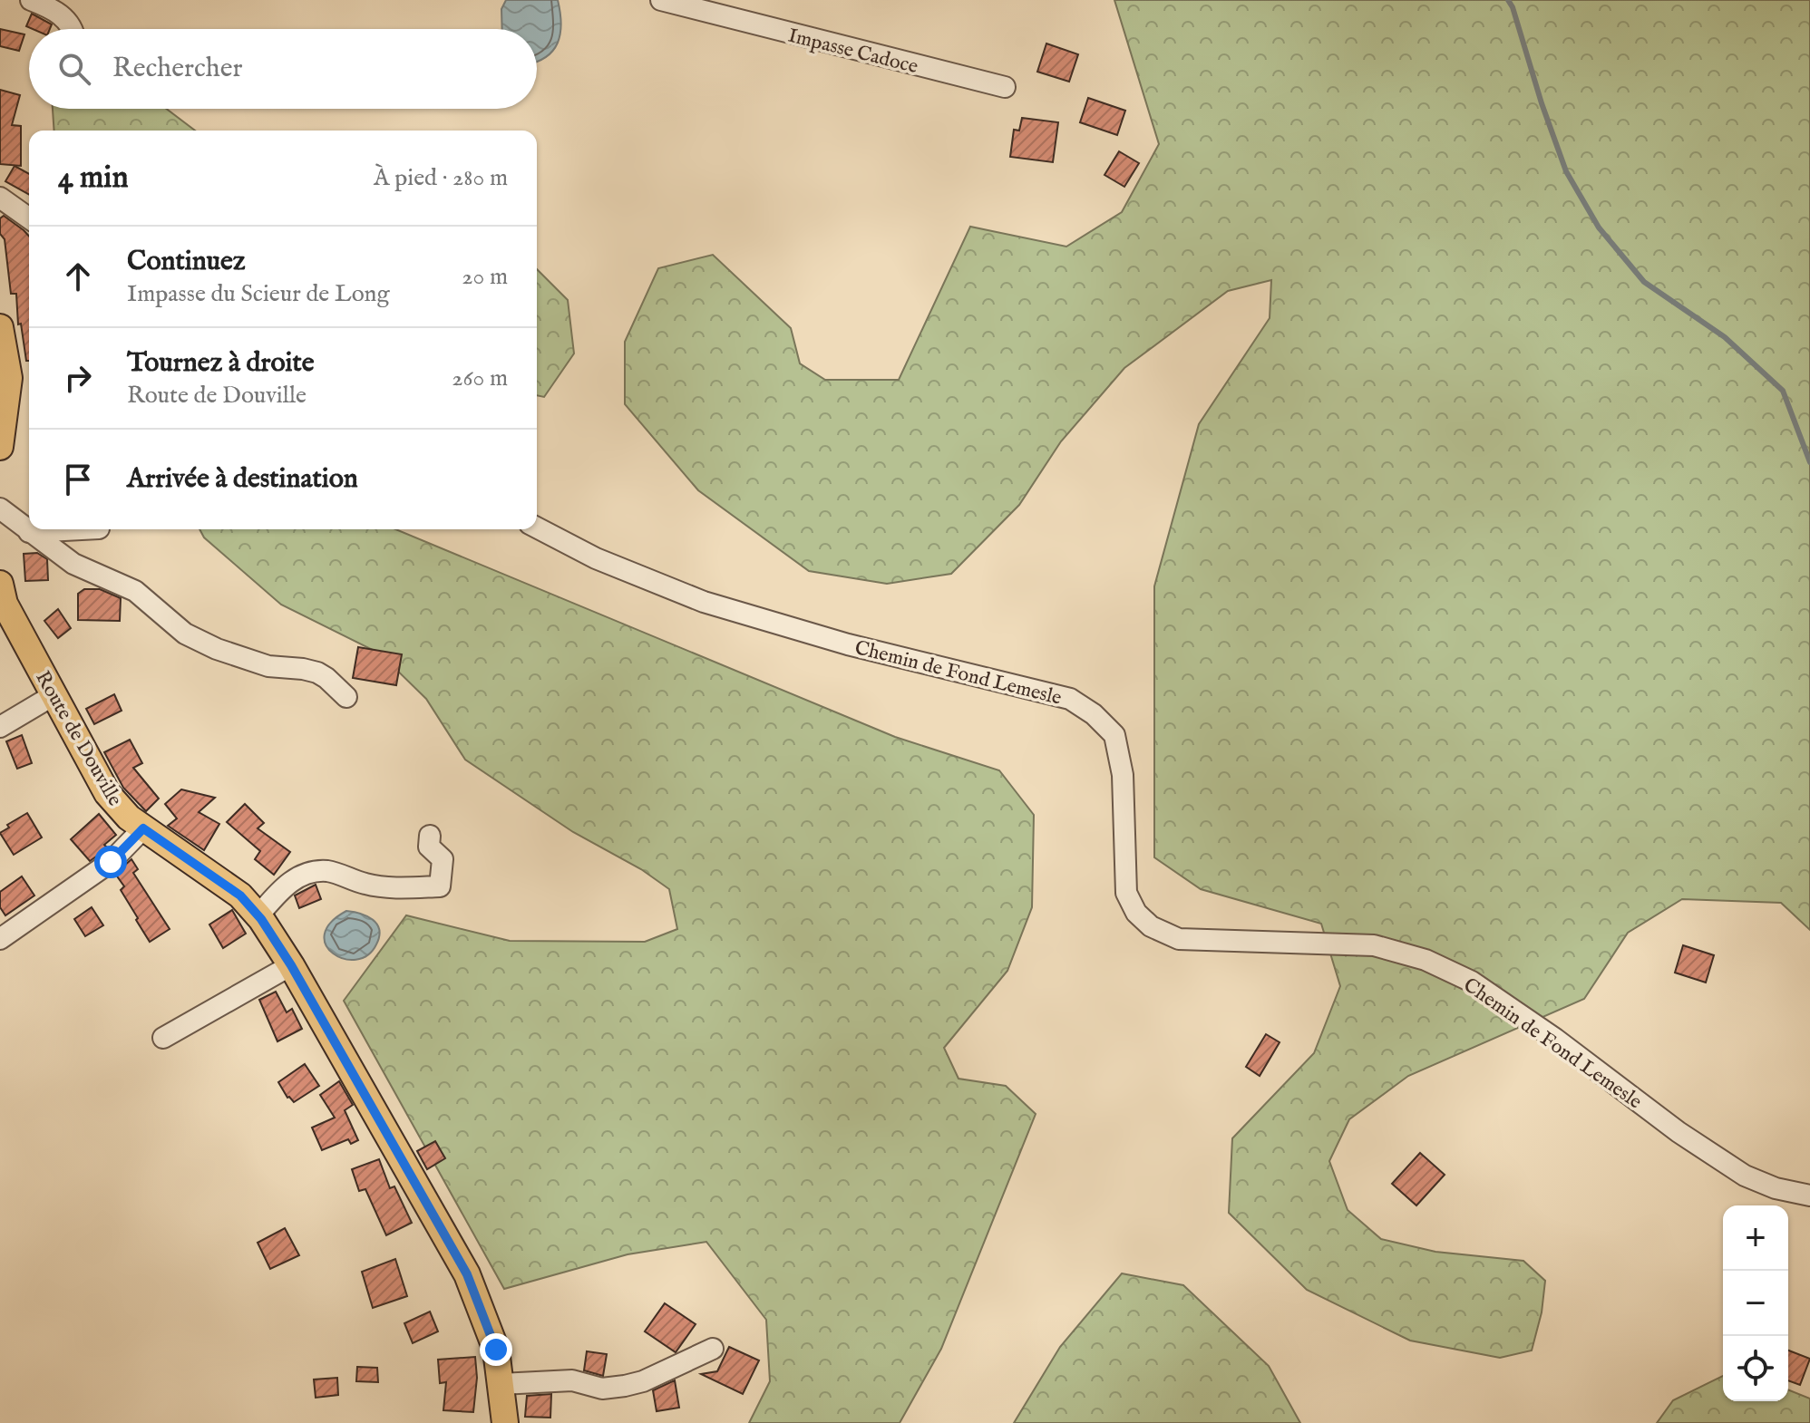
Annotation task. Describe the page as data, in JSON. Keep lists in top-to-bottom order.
{
  "streets": {
    "main road": ["Route de Douville"],
    "street": ["Impasse Cadoce", "Chemin de Fond Lemesle"]
  },
  "page": {
    "search": "Rechercher",
    "heading": ["4 min", "À pied · 280 m"],
    "list": [
      ["Continuez", "Impasse du Scieur de Long", "20 m"],
      ["Tournez à droite", "Route de Douville", "260 m"],
      "Arrivée à destination"
    ],
    "map_buttons": ["+", "−"]
  }
}
